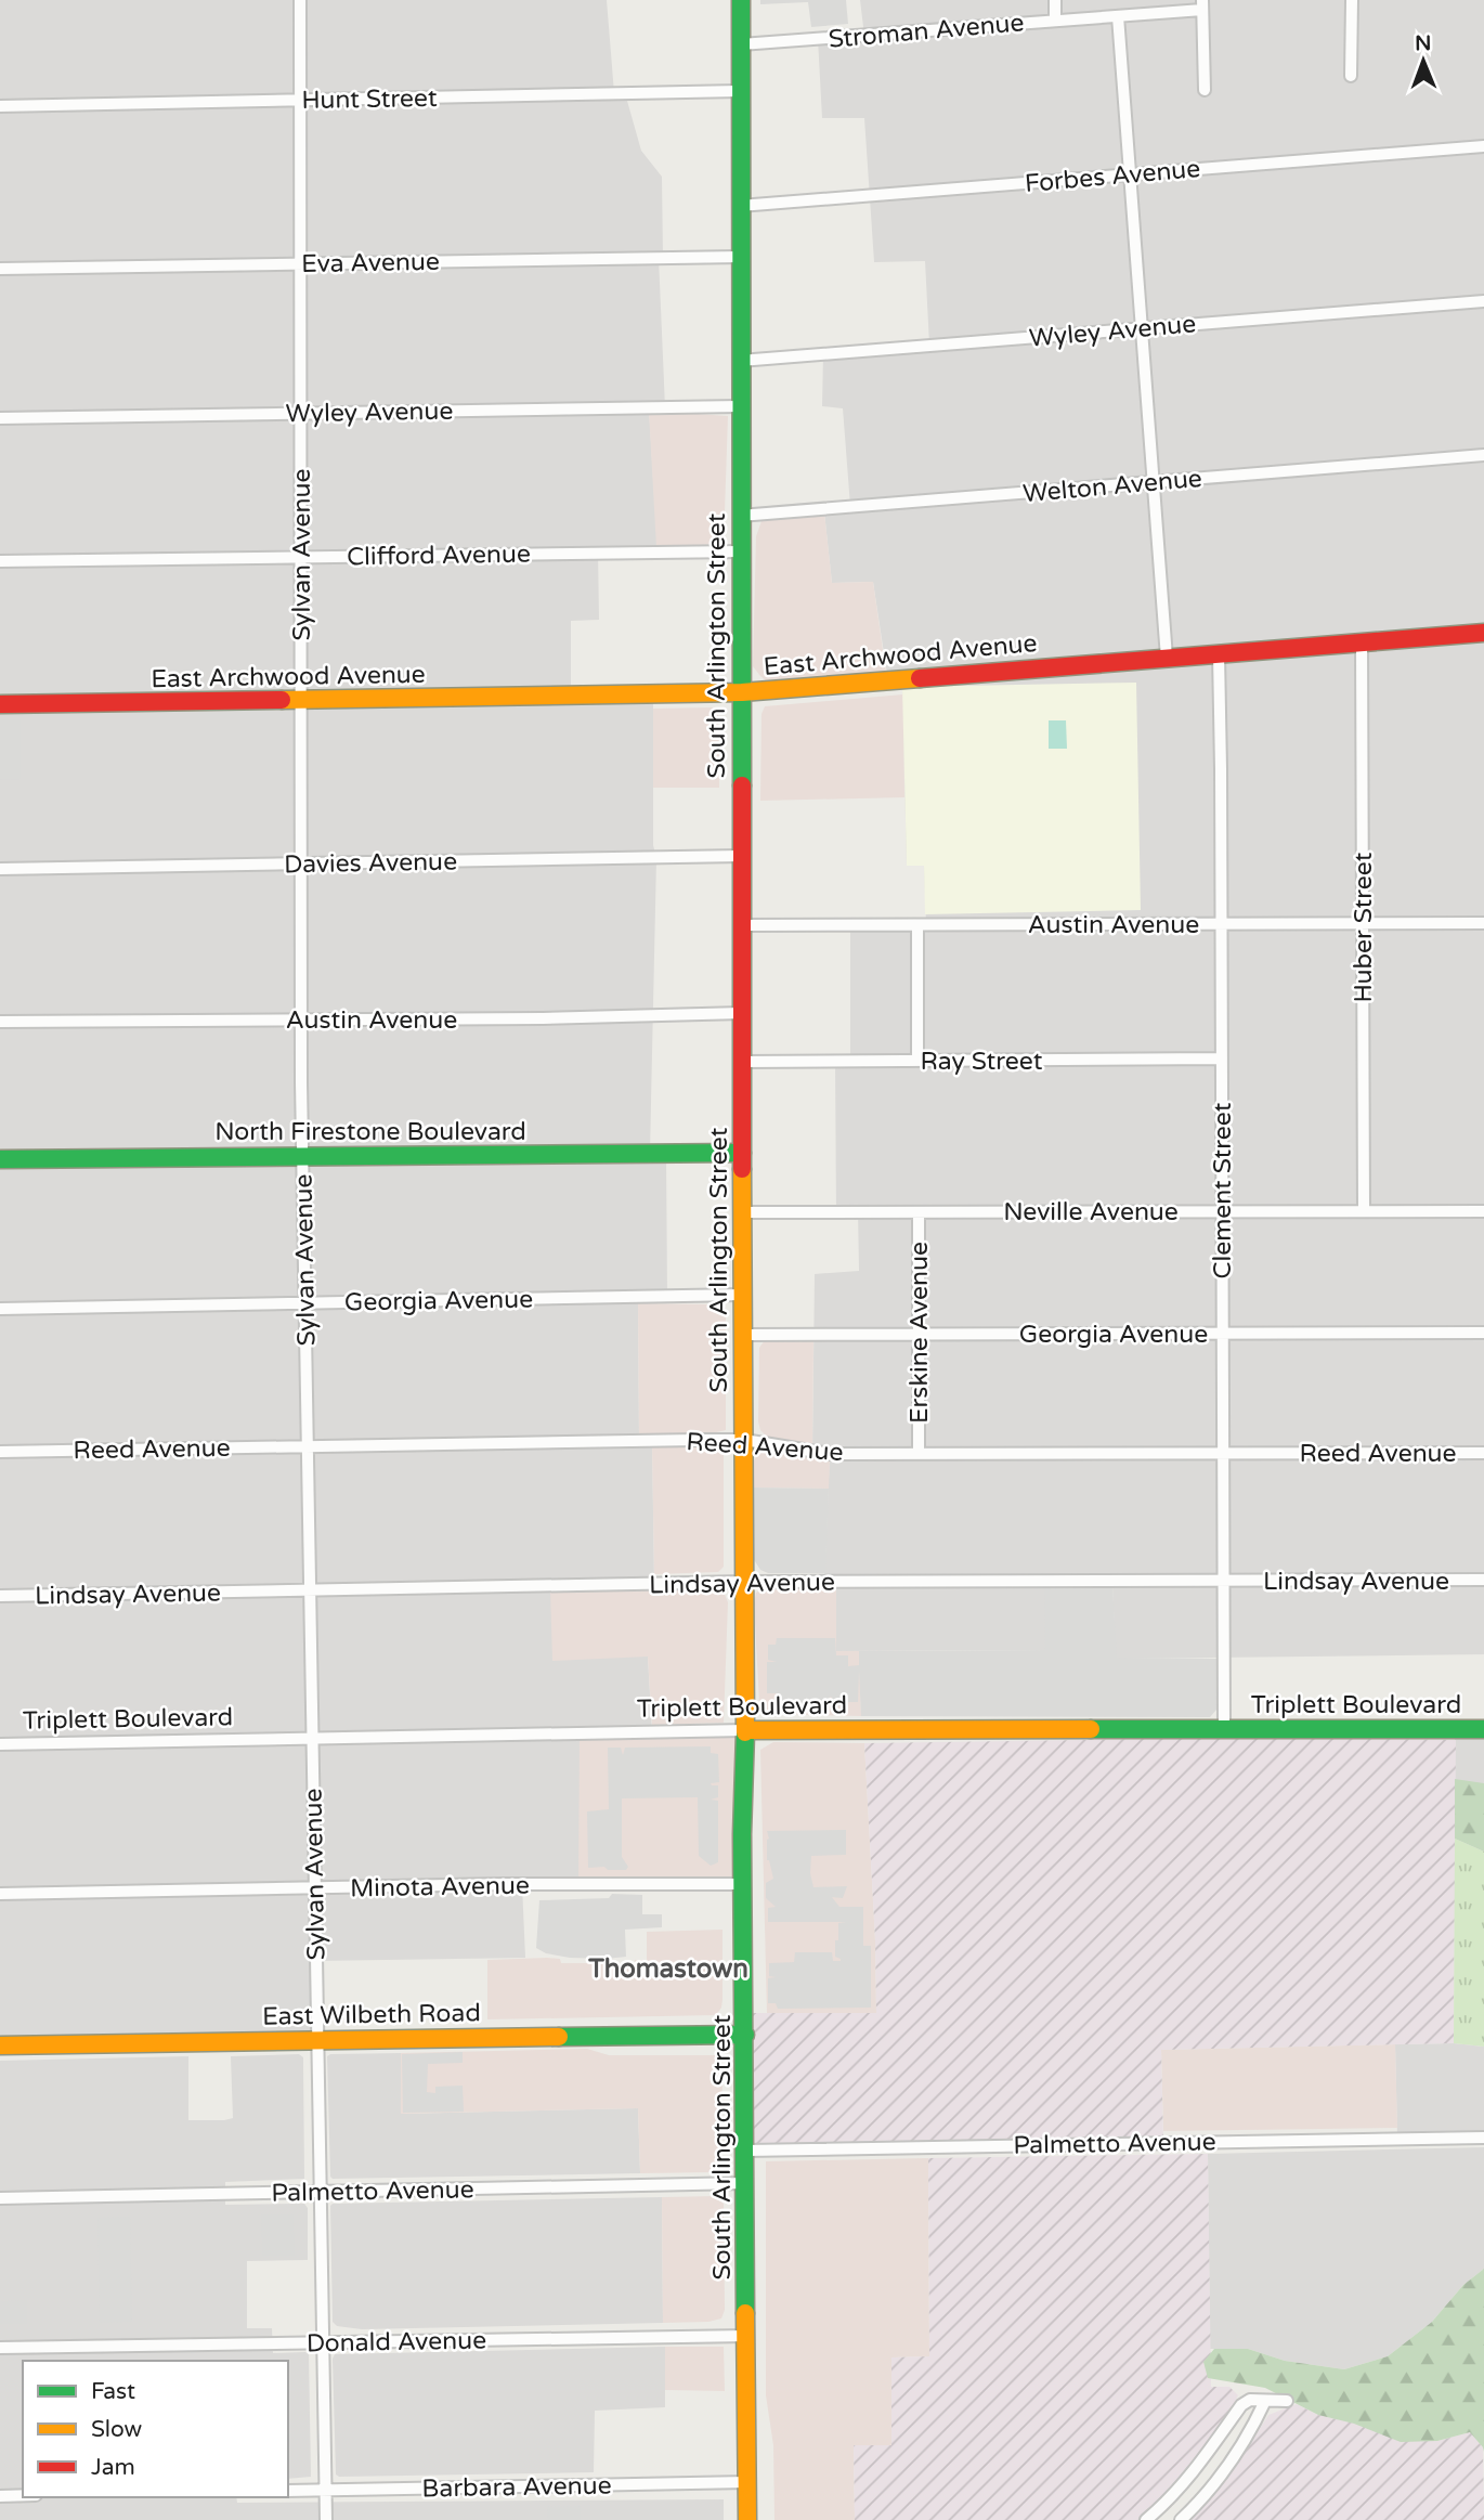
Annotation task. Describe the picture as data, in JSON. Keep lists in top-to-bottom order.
{
  "streets": {
    "main road": [
      "South Arlington Street",
      "East Archwood Avenue",
      "North Firestone Boulevard",
      "Triplett Boulevard",
      "East Wilbeth Road"
    ],
    "street": [
      "Stroman Avenue",
      "Hunt Street",
      "Forbes Avenue",
      "Eva Avenue",
      "Wyley Avenue",
      "Welton Avenue",
      "Sylvan Avenue",
      "Clifford Avenue",
      "Davies Avenue",
      "Austin Avenue",
      "Huber Street",
      "Ray Street",
      "Clement Street",
      "Neville Avenue",
      "Georgia Avenue",
      "Erskine Avenue",
      "Reed Avenue",
      "Lindsay Avenue",
      "Minota Avenue",
      "Palmetto Avenue",
      "Donald Avenue",
      "Barbara Avenue"
    ]
  },
  "crossings": [
    ["Stroman Avenue", "South Arlington Street"],
    ["Hunt Street", "Sylvan Avenue"],
    ["Hunt Street", "South Arlington Street"],
    ["Forbes Avenue", "South Arlington Street"],
    ["Eva Avenue", "Sylvan Avenue"],
    ["Eva Avenue", "South Arlington Street"],
    ["Wyley Avenue", "Sylvan Avenue"],
    ["Wyley Avenue", "South Arlington Street"],
    ["Welton Avenue", "South Arlington Street"],
    ["Sylvan Avenue", "Clifford Avenue"],
    ["Sylvan Avenue", "East Archwood Avenue"],
    ["Sylvan Avenue", "Davies Avenue"],
    ["Sylvan Avenue", "Austin Avenue"],
    ["Sylvan Avenue", "North Firestone Boulevard"],
    ["Sylvan Avenue", "Georgia Avenue"],
    ["Sylvan Avenue", "Reed Avenue"],
    ["Sylvan Avenue", "Lindsay Avenue"],
    ["Sylvan Avenue", "Triplett Boulevard"],
    ["Sylvan Avenue", "Minota Avenue"],
    ["Sylvan Avenue", "East Wilbeth Road"],
    ["Sylvan Avenue", "Palmetto Avenue"],
    ["Sylvan Avenue", "Donald Avenue"],
    ["Sylvan Avenue", "Barbara Avenue"],
    ["Clifford Avenue", "South Arlington Street"],
    ["South Arlington Street", "East Archwood Avenue"],
    ["South Arlington Street", "Davies Avenue"],
    ["South Arlington Street", "Austin Avenue"],
    ["South Arlington Street", "Ray Street"],
    ["South Arlington Street", "North Firestone Boulevard"],
    ["South Arlington Street", "Neville Avenue"],
    ["South Arlington Street", "Georgia Avenue"],
    ["South Arlington Street", "Reed Avenue"],
    ["South Arlington Street", "Lindsay Avenue"],
    ["South Arlington Street", "Triplett Boulevard"],
    ["South Arlington Street", "Minota Avenue"],
    ["South Arlington Street", "East Wilbeth Road"],
    ["South Arlington Street", "Palmetto Avenue"],
    ["South Arlington Street", "Donald Avenue"],
    ["South Arlington Street", "Barbara Avenue"],
    ["East Archwood Avenue", "Huber Street"],
    ["East Archwood Avenue", "Clement Street"],
    ["Austin Avenue", "Huber Street"],
    ["Austin Avenue", "Clement Street"],
    ["Huber Street", "Neville Avenue"],
    ["Ray Street", "Clement Street"],
    ["Clement Street", "Neville Avenue"],
    ["Clement Street", "Georgia Avenue"],
    ["Clement Street", "Reed Avenue"],
    ["Clement Street", "Lindsay Avenue"],
    ["Clement Street", "Triplett Boulevard"],
    ["Neville Avenue", "Erskine Avenue"],
    ["Georgia Avenue", "Erskine Avenue"],
    ["Erskine Avenue", "Reed Avenue"]
  ],
  "districts": ["Thomastown"],
  "legend": ["Fast", "Slow", "Jam"],
  "north": "top"
}
